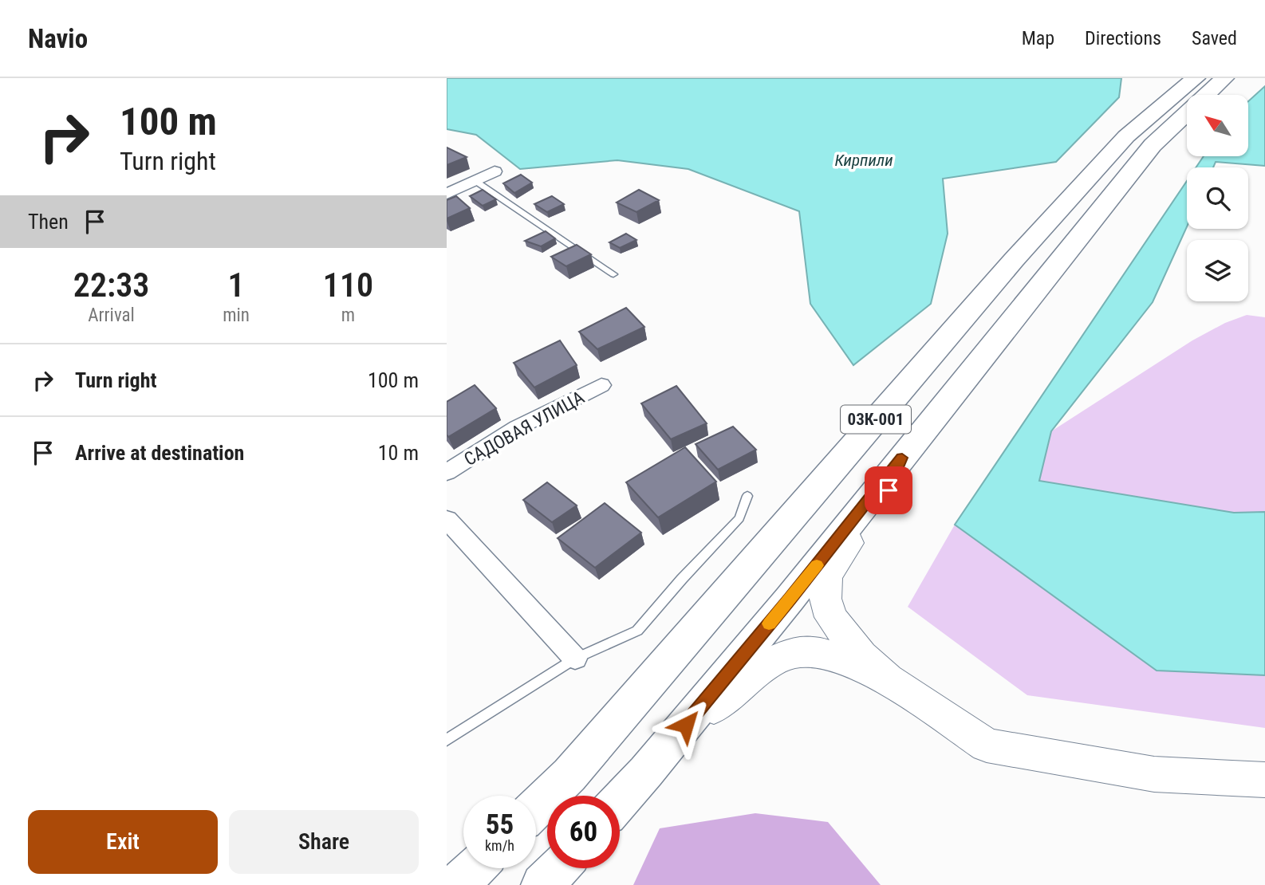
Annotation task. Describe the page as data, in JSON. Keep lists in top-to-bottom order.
{
  "streets": {
    "main road": ["03К-001"],
    "street": ["САДОВАЯ УЛИЦА"]
  },
  "water": ["Кирпили"],
  "north": "top left",
  "page": {
    "header": "Navio",
    "nav": ["Map", "Directions", "Saved"],
    "turn": ["100 m", "Turn right"],
    "then": "Then",
    "eta": [
      "22:33",
      "Arrival",
      "1",
      "min",
      "110",
      "m"
    ],
    "list": [
      {
        "name": "Turn right",
        "value": "100 m"
      },
      {
        "name": "Arrive at destination",
        "value": "10 m"
      }
    ],
    "speed": "55 km/h",
    "limit": "60",
    "buttons": ["Exit", "Share"]
  }
}
